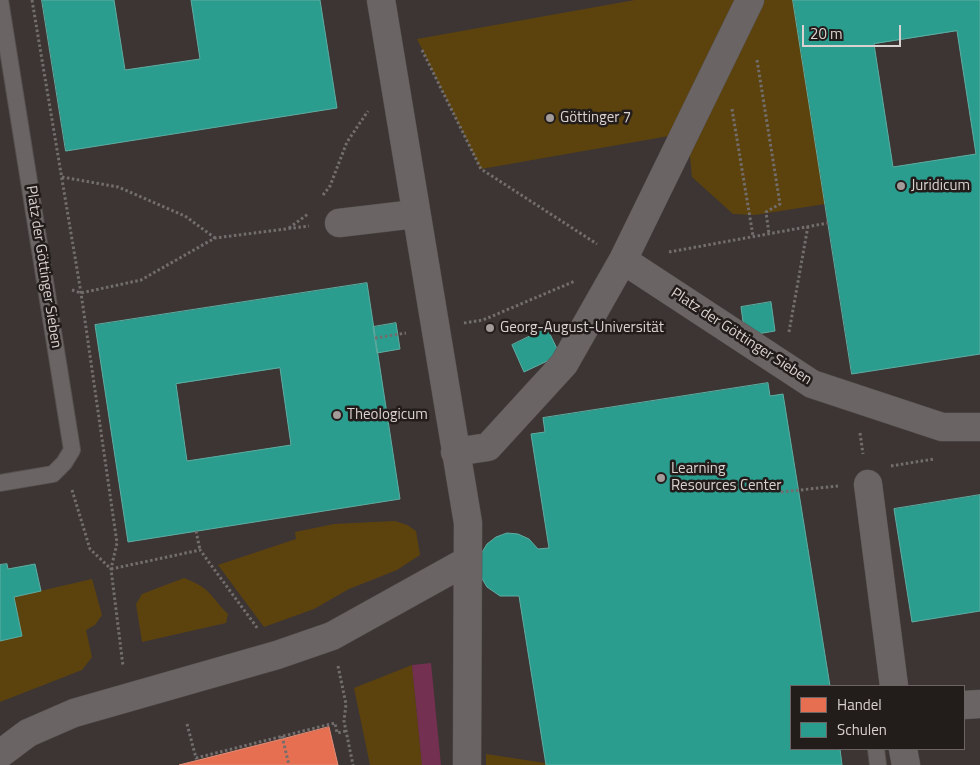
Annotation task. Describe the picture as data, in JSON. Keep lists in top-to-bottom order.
{
  "streets": {
    "street": ["Platz der Göttinger Sieben"]
  },
  "places": [
    "Göttinger 7",
    "Juridicum",
    "Georg-August-Universität",
    "Theologicum",
    "Learning Resources Center"
  ],
  "legend": ["Handel", "Schulen"],
  "scale_bar": "20 m"
}
